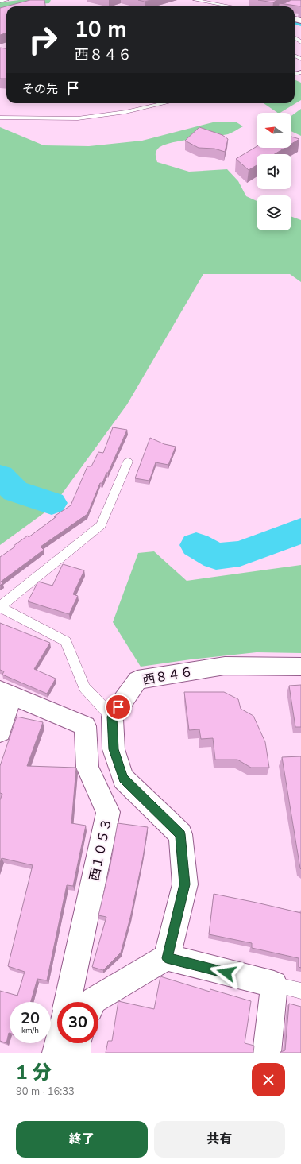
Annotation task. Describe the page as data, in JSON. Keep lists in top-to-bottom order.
{
  "streets": {
    "street": ["西８４６", "西１０５３"]
  },
  "north": "left",
  "page": {
    "turn": ["10 m", "西８４６"],
    "then": "その先",
    "speed": "20 km/h",
    "limit": "30",
    "heading": ["1 分", "90 m · 16:33"],
    "buttons": ["終了", "共有"]
  }
}
